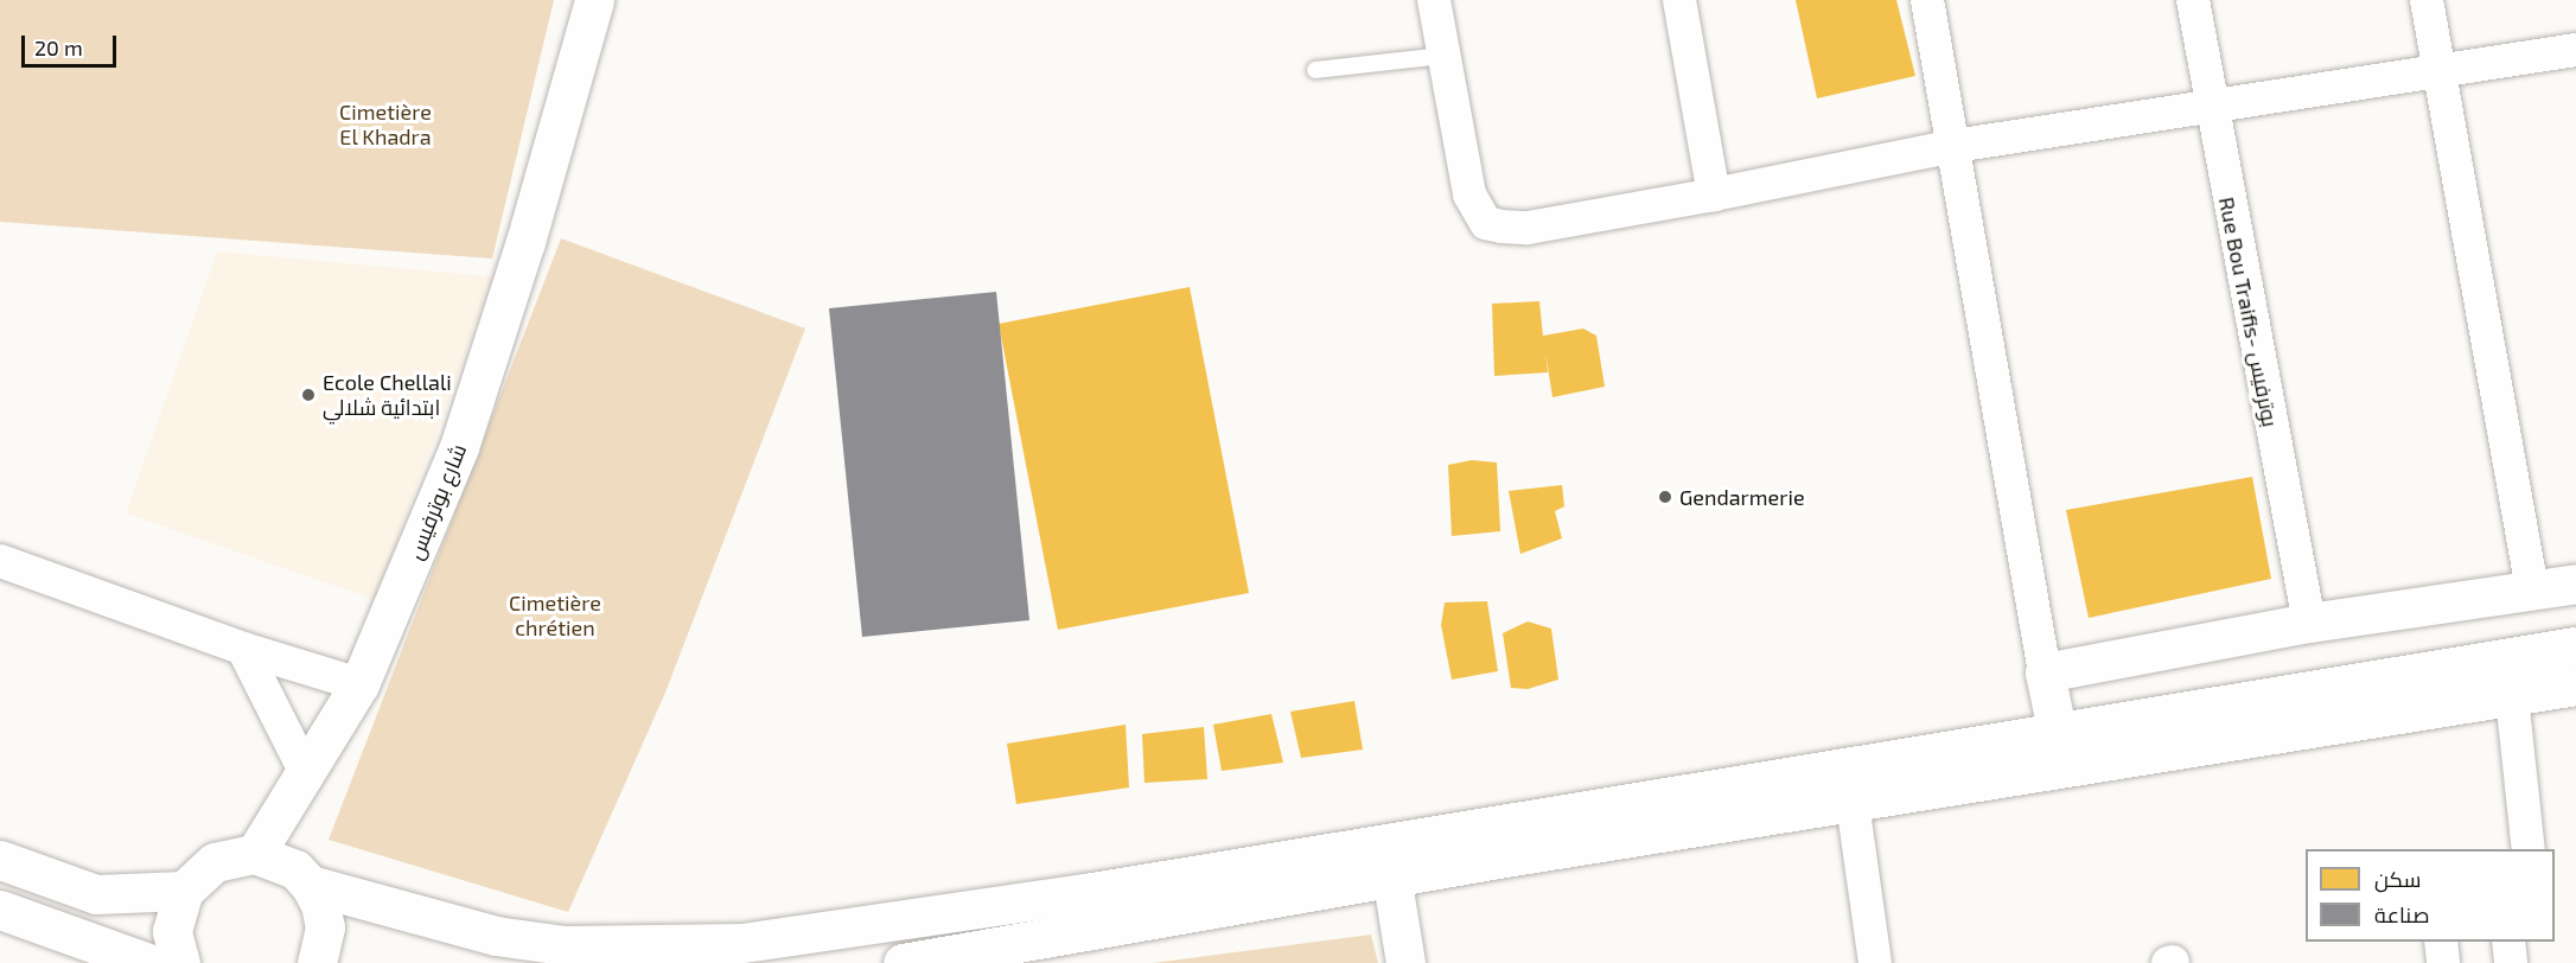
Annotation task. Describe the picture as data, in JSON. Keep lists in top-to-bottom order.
{
  "streets": {
    "main road": ["شارع بوترفيس"],
    "street": ["Rue Bou Traifis- بوترفيس"]
  },
  "parks": ["Cimetière El Khadra", "Cimetière chrétien"],
  "places": ["Ecole Chellali ابتدائية شلالي", "Gendarmerie"],
  "legend": ["سكن", "صناعة"],
  "scale_bar": "20 m"
}
